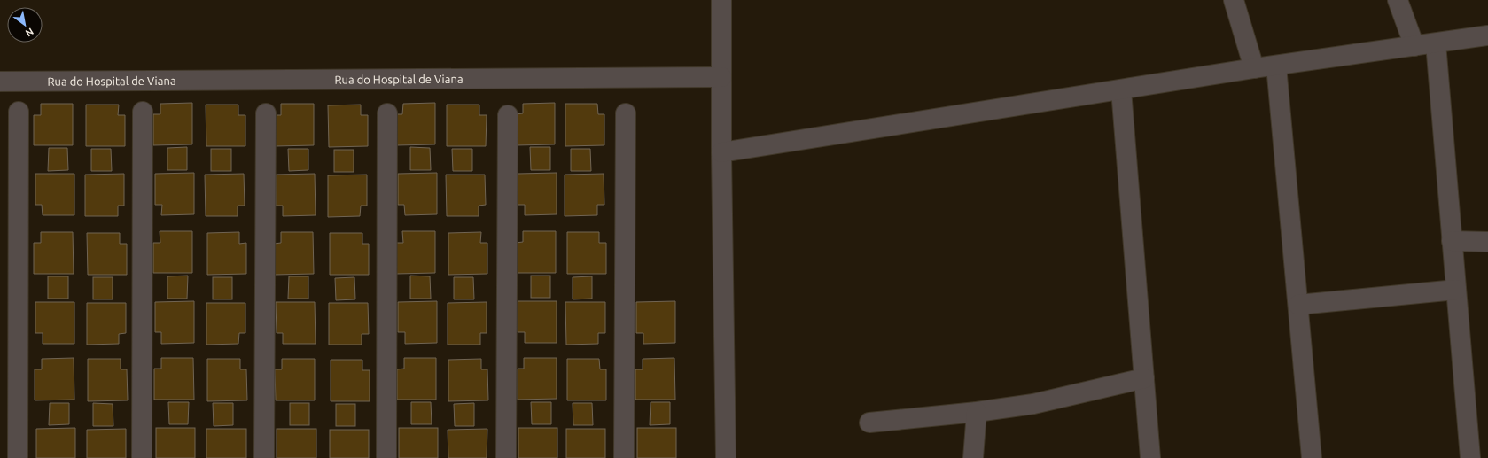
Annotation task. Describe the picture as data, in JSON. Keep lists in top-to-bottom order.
{
  "streets": {
    "street": ["Rua do Hospital de Viana"]
  },
  "north": "bottom right"
}
